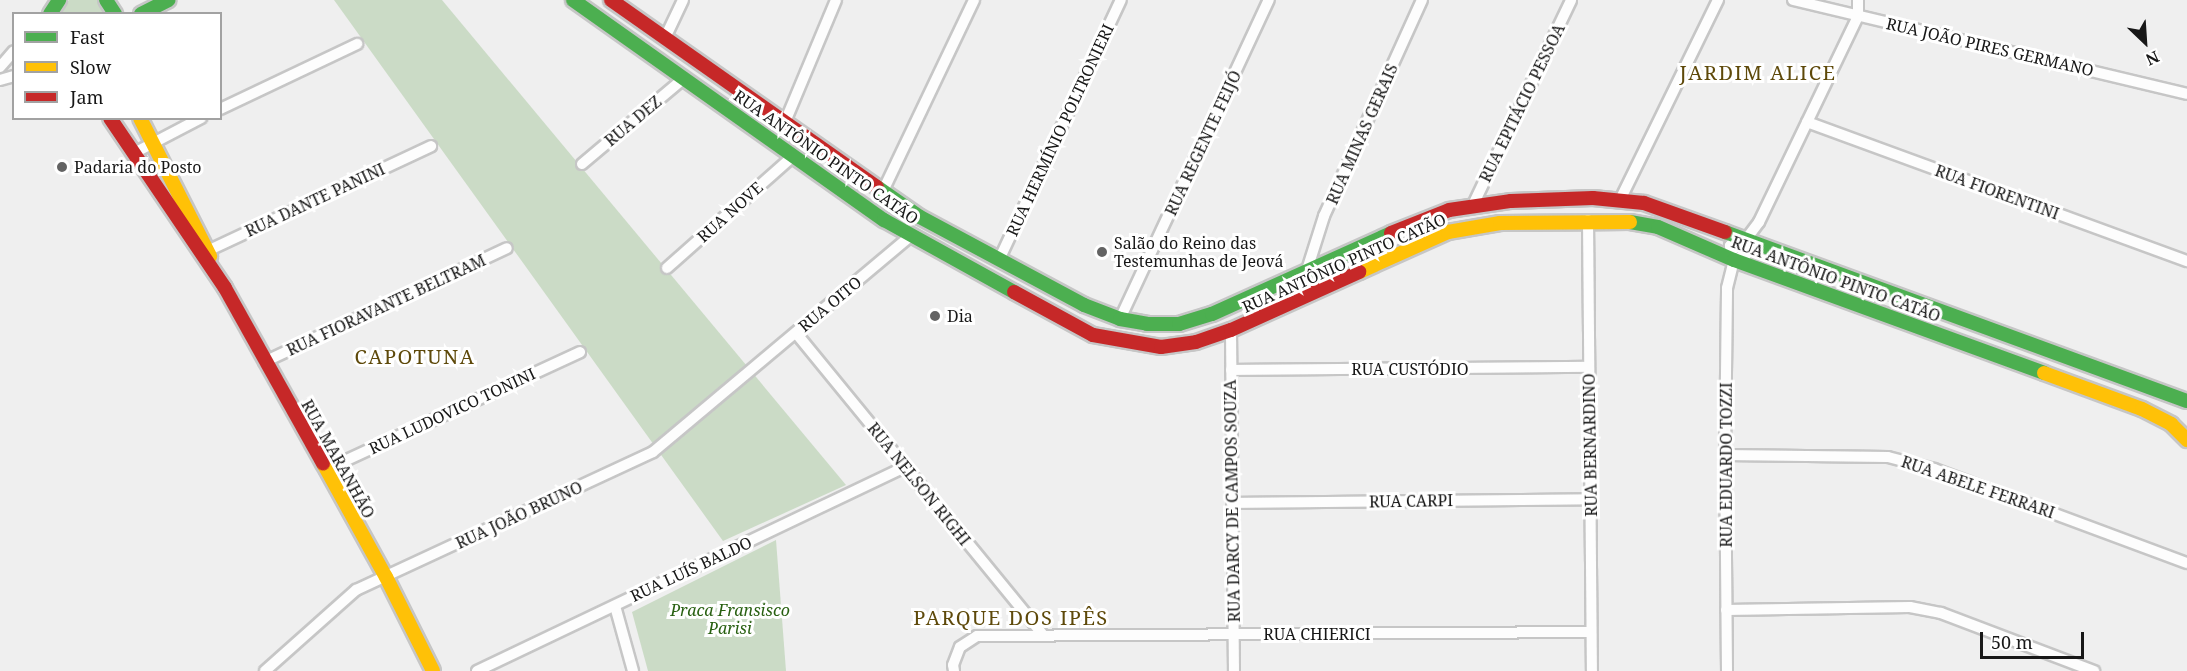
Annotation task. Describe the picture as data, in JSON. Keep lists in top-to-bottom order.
{
  "streets": {
    "main road": ["RUA ANTÔNIO PINTO CATÃO", "RUA MARANHÃO"],
    "street": [
      "RUA JOÃO PIRES GERMANO",
      "RUA EPITÁCIO PESSOA",
      "RUA DEZ",
      "RUA HERMÍNIO POLTRONIERI",
      "RUA MINAS GERAIS",
      "RUA REGENTE FEIJÓ",
      "RUA FIORENTINI",
      "RUA DANTE PANINI",
      "RUA NOVE",
      "RUA OITO",
      "RUA FIORAVANTE BELTRAM",
      "RUA CUSTÓDIO",
      "RUA LUDOVICO TONINI",
      "RUA BERNARDINO",
      "RUA EDUARDO TOZZI",
      "RUA NELSON RIGHI",
      "RUA ABELE FERRARI",
      "RUA DARCY DE CAMPOS SOUZA",
      "RUA CARPI",
      "RUA JOÃO BRUNO",
      "RUA LUÍS BALDO",
      "RUA CHIERICI"
    ]
  },
  "crossings": [
    ["RUA EPITÁCIO PESSOA", "RUA ANTÔNIO PINTO CATÃO"],
    ["RUA DEZ", "RUA ANTÔNIO PINTO CATÃO"],
    ["RUA HERMÍNIO POLTRONIERI", "RUA ANTÔNIO PINTO CATÃO"],
    ["RUA MINAS GERAIS", "RUA ANTÔNIO PINTO CATÃO"],
    ["RUA REGENTE FEIJÓ", "RUA ANTÔNIO PINTO CATÃO"],
    ["RUA ANTÔNIO PINTO CATÃO", "RUA NOVE"],
    ["RUA ANTÔNIO PINTO CATÃO", "RUA OITO"],
    ["RUA ANTÔNIO PINTO CATÃO", "RUA BERNARDINO"],
    ["RUA ANTÔNIO PINTO CATÃO", "RUA EDUARDO TOZZI"],
    ["RUA ANTÔNIO PINTO CATÃO", "RUA DARCY DE CAMPOS SOUZA"],
    ["RUA DANTE PANINI", "RUA MARANHÃO"],
    ["RUA OITO", "RUA NELSON RIGHI"],
    ["RUA OITO", "RUA JOÃO BRUNO"],
    ["RUA FIORAVANTE BELTRAM", "RUA MARANHÃO"],
    ["RUA CUSTÓDIO", "RUA BERNARDINO"],
    ["RUA CUSTÓDIO", "RUA DARCY DE CAMPOS SOUZA"],
    ["RUA LUDOVICO TONINI", "RUA MARANHÃO"],
    ["RUA BERNARDINO", "RUA CARPI"],
    ["RUA BERNARDINO", "RUA CHIERICI"],
    ["RUA MARANHÃO", "RUA JOÃO BRUNO"],
    ["RUA EDUARDO TOZZI", "RUA ABELE FERRARI"],
    ["RUA NELSON RIGHI", "RUA LUÍS BALDO"],
    ["RUA NELSON RIGHI", "RUA CHIERICI"],
    ["RUA DARCY DE CAMPOS SOUZA", "RUA CARPI"],
    ["RUA DARCY DE CAMPOS SOUZA", "RUA CHIERICI"]
  ],
  "districts": ["JARDIM ALICE", "CAPOTUNA", "PARQUE DOS IPÊS"],
  "parks": ["Praca Fransisco Parisi"],
  "places": ["Padaria do Posto", "Salão do Reino das Testemunhas de Jeová", "Dia"],
  "legend": ["Fast", "Slow", "Jam"],
  "scale_bar": "50 m",
  "north": "bottom right"
}
